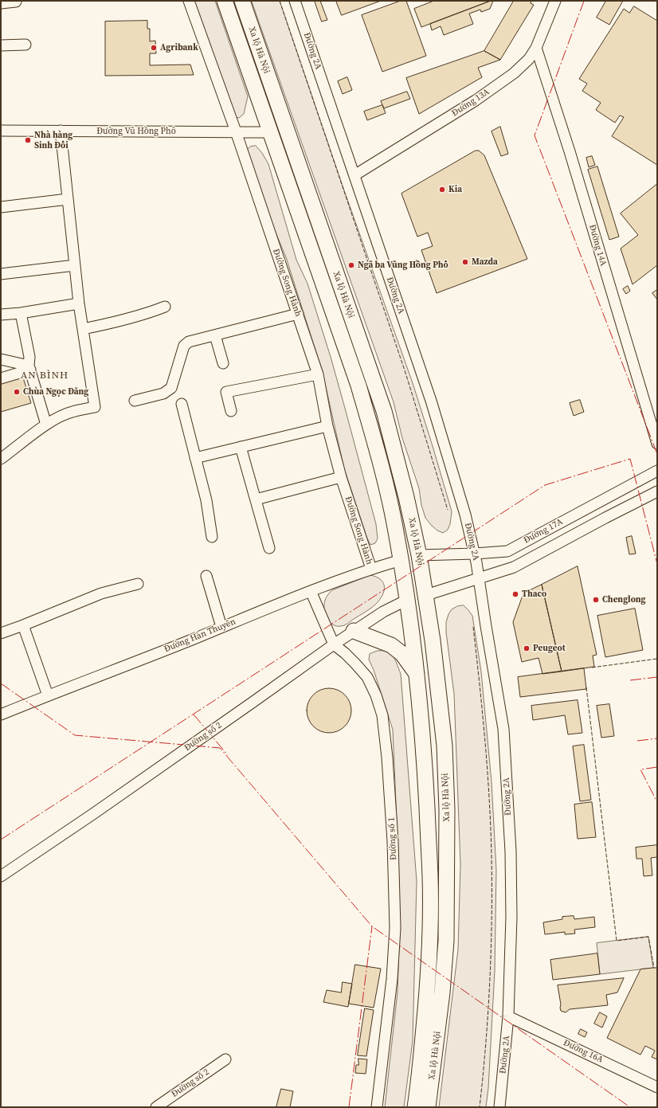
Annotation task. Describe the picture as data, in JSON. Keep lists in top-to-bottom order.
{
  "streets": {
    "highway": ["Xa lộ Hà Nội"],
    "street": [
      "Đường 2A",
      "Đường 13A",
      "Đường Vũ Hồng Phô",
      "Đường 14A",
      "Đường Song Hành",
      "Đường 17A",
      "Đường Hàn Thuyên",
      "Đường số 2",
      "Đường số 1",
      "Đường 16A"
    ]
  },
  "crossings": [
    ["Xa lộ Hà Nội", "Đường Vũ Hồng Phô"],
    ["Xa lộ Hà Nội", "Đường 17A"],
    ["Xa lộ Hà Nội", "Đường Hàn Thuyên"],
    ["Xa lộ Hà Nội", "Đường số 2"],
    ["Đường 2A", "Đường 13A"],
    ["Đường 2A", "Đường 17A"],
    ["Đường 2A", "Đường 16A"],
    ["Đường 13A", "Đường 14A"],
    ["Đường Vũ Hồng Phô", "Đường Song Hành"],
    ["Đường Song Hành", "Đường Hàn Thuyên"],
    ["Đường Hàn Thuyên", "Đường số 1"],
    ["Đường số 2", "Đường số 1"]
  ],
  "districts": ["AN BÌNH"],
  "places": [
    "Agribank",
    "Nhà hàng Sinh Đôi",
    "Kia",
    "Mazda",
    "Ngã ba Vũng Hồng Phô",
    "Chùa Ngọc Đăng",
    "Thaco",
    "Chenglong",
    "Peugeot"
  ]
}
